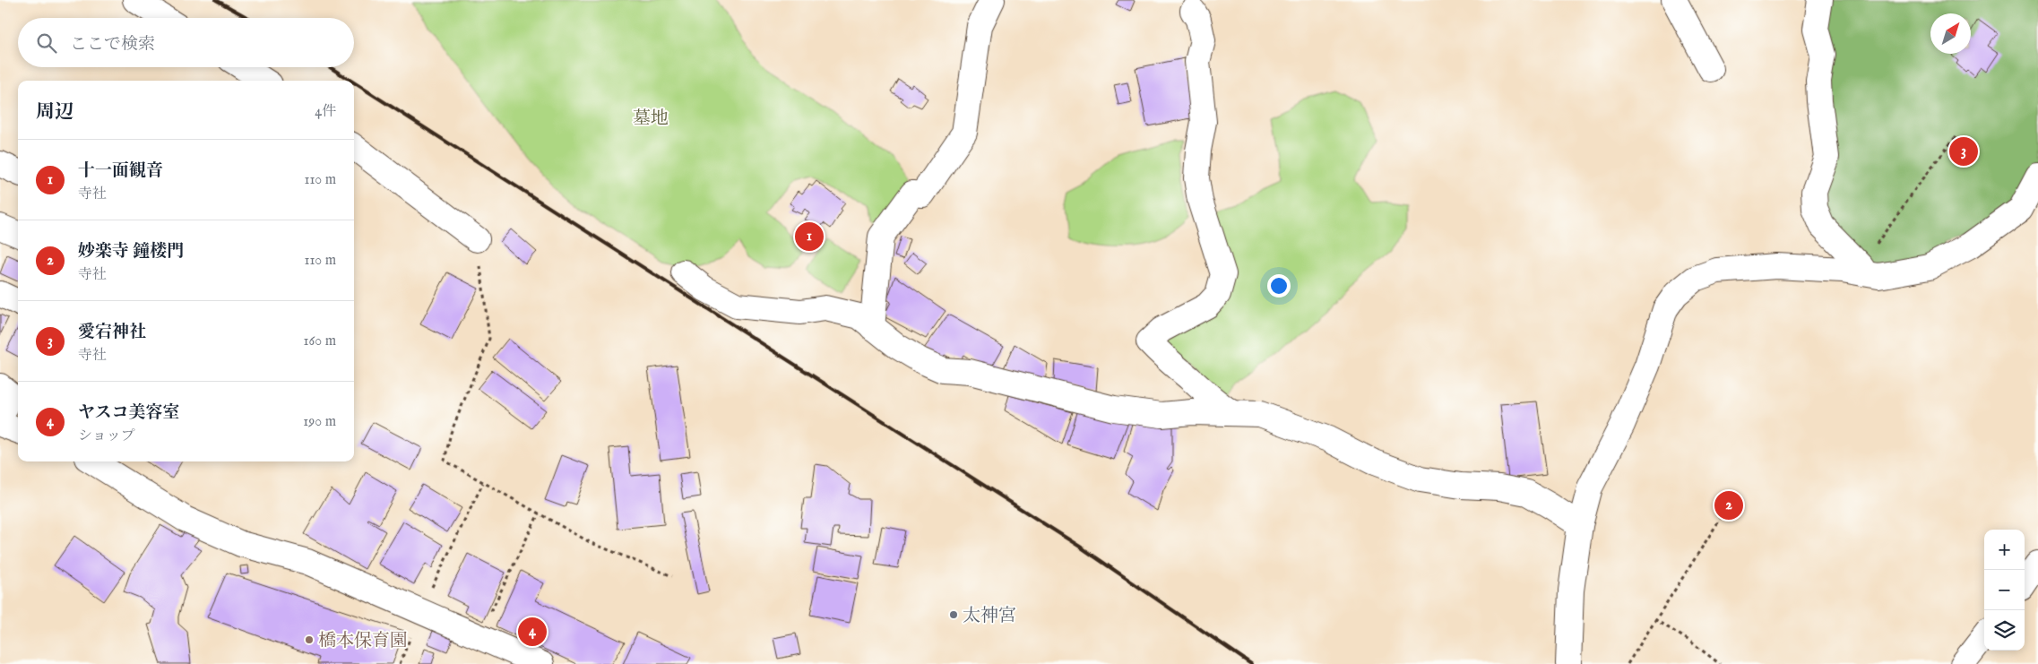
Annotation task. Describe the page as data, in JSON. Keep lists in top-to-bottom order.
{
  "parks": ["墓地"],
  "places": ["太神宮", "橋本保育園"],
  "north": "top right",
  "page": {
    "search": "ここで検索",
    "heading": ["周辺", "4件"],
    "pins": [
      "3",
      "1",
      "2",
      "4"
    ],
    "list": [
      {
        "mark": "1",
        "name": "十一面観音",
        "note": "寺社",
        "value": "110 m"
      },
      {
        "mark": "2",
        "name": "妙楽寺 鐘楼門",
        "note": "寺社",
        "value": "110 m"
      },
      {
        "mark": "3",
        "name": "愛宕神社",
        "note": "寺社",
        "value": "160 m"
      },
      {
        "mark": "4",
        "name": "ヤスコ美容室",
        "note": "ショップ",
        "value": "190 m"
      }
    ],
    "map_buttons": ["+", "−"]
  }
}
